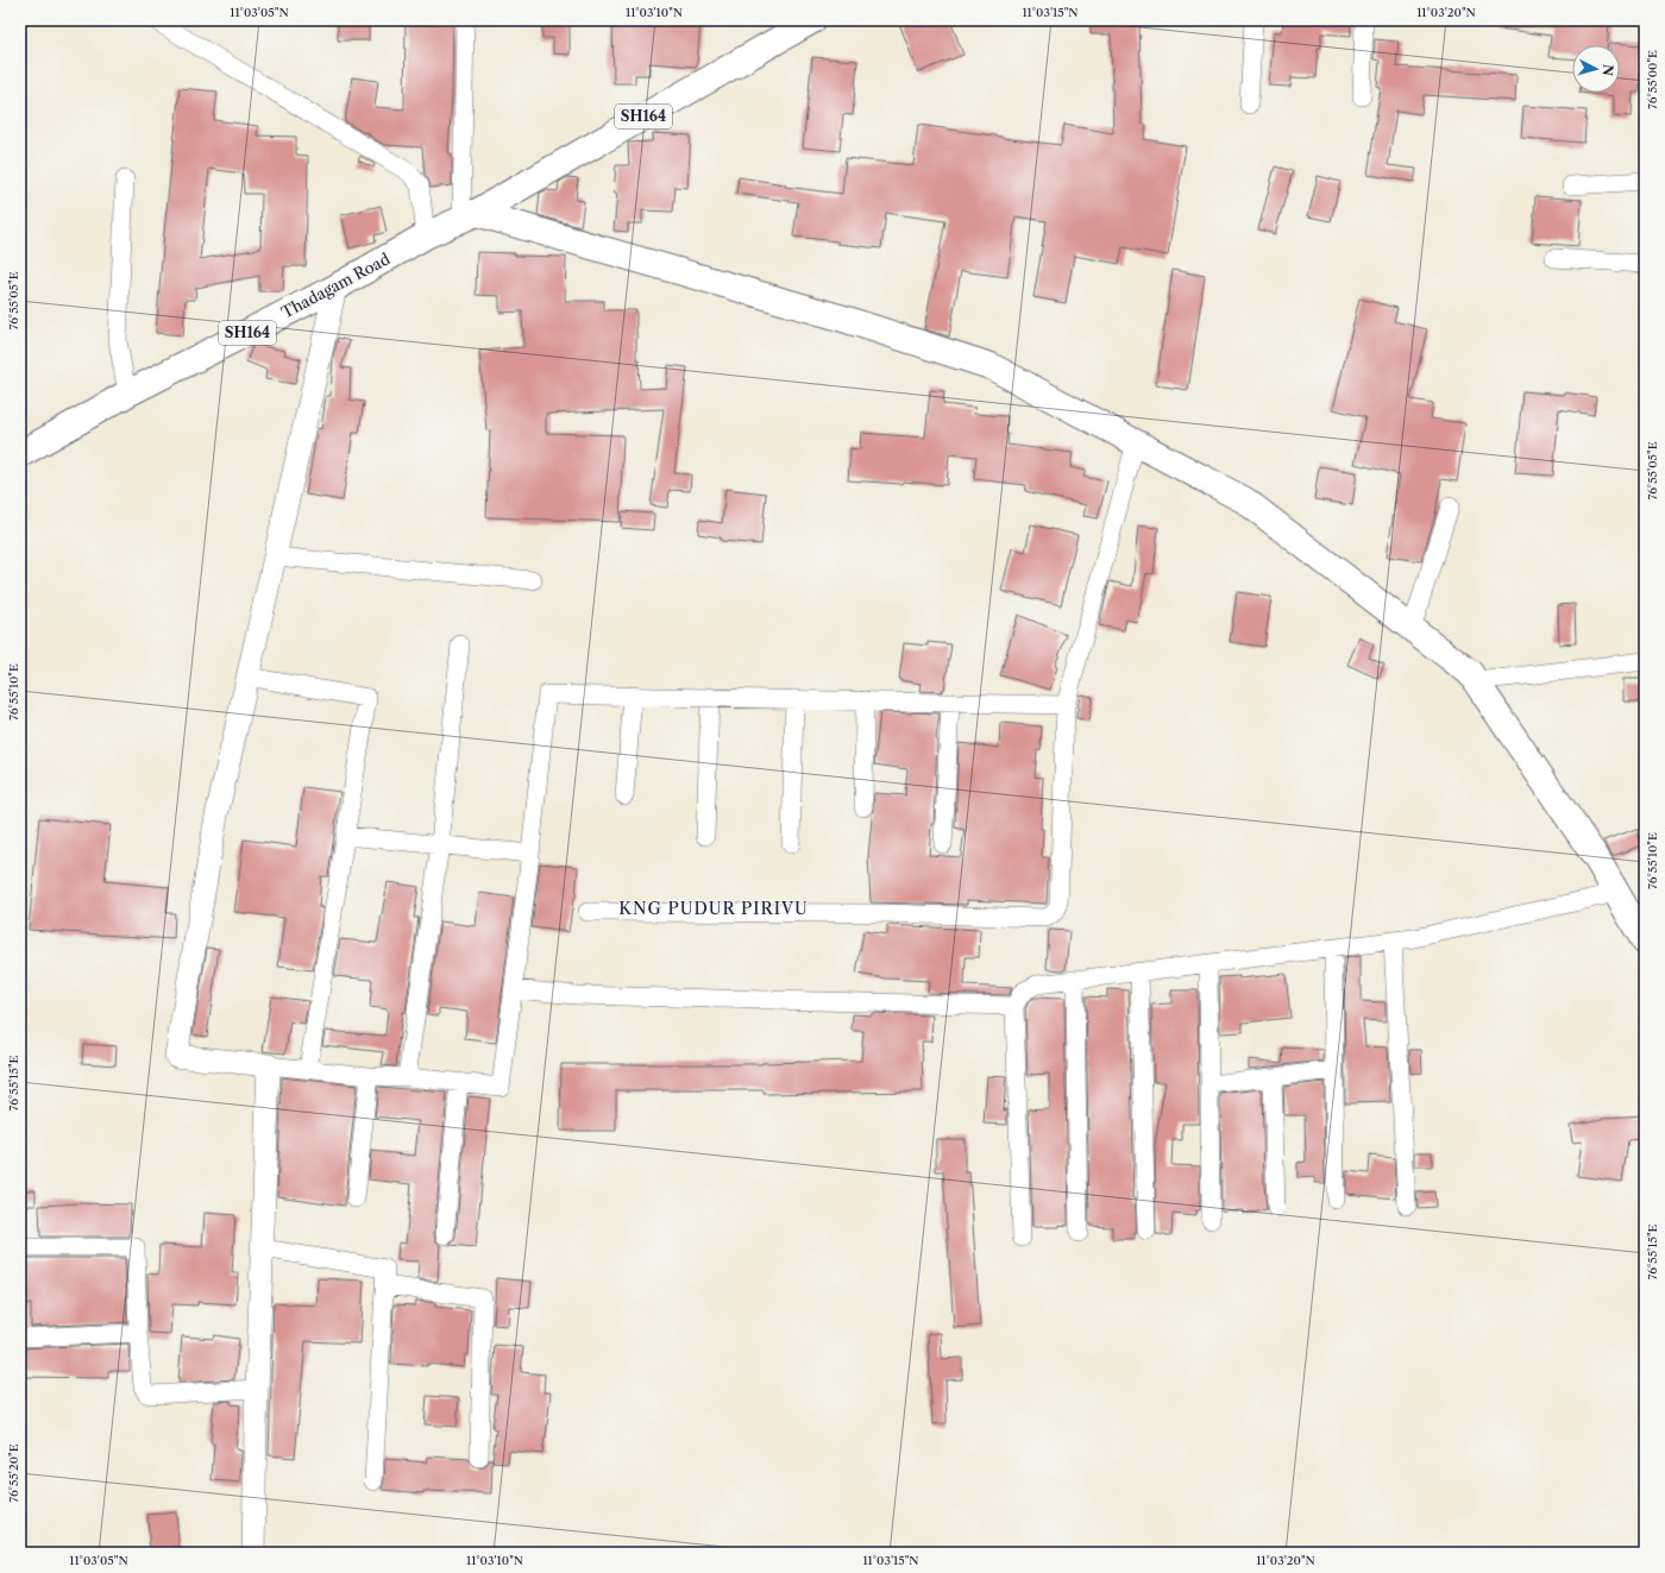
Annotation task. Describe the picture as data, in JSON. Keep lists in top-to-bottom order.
{
  "streets": {
    "main road": ["SH164", "Thadagam Road"]
  },
  "crossings": [
    ["SH164", "Thadagam Road"]
  ],
  "districts": ["KNG PUDUR PIRIVU"],
  "north": "right",
  "coordinates": [
    "11°03'05\"N",
    "11°03'10\"N",
    "11°03'15\"N",
    "11°03'20\"N",
    "76°55'00\"E",
    "76°55'05\"E",
    "76°55'10\"E",
    "76°55'15\"E",
    "76°55'20\"E"
  ]
}
